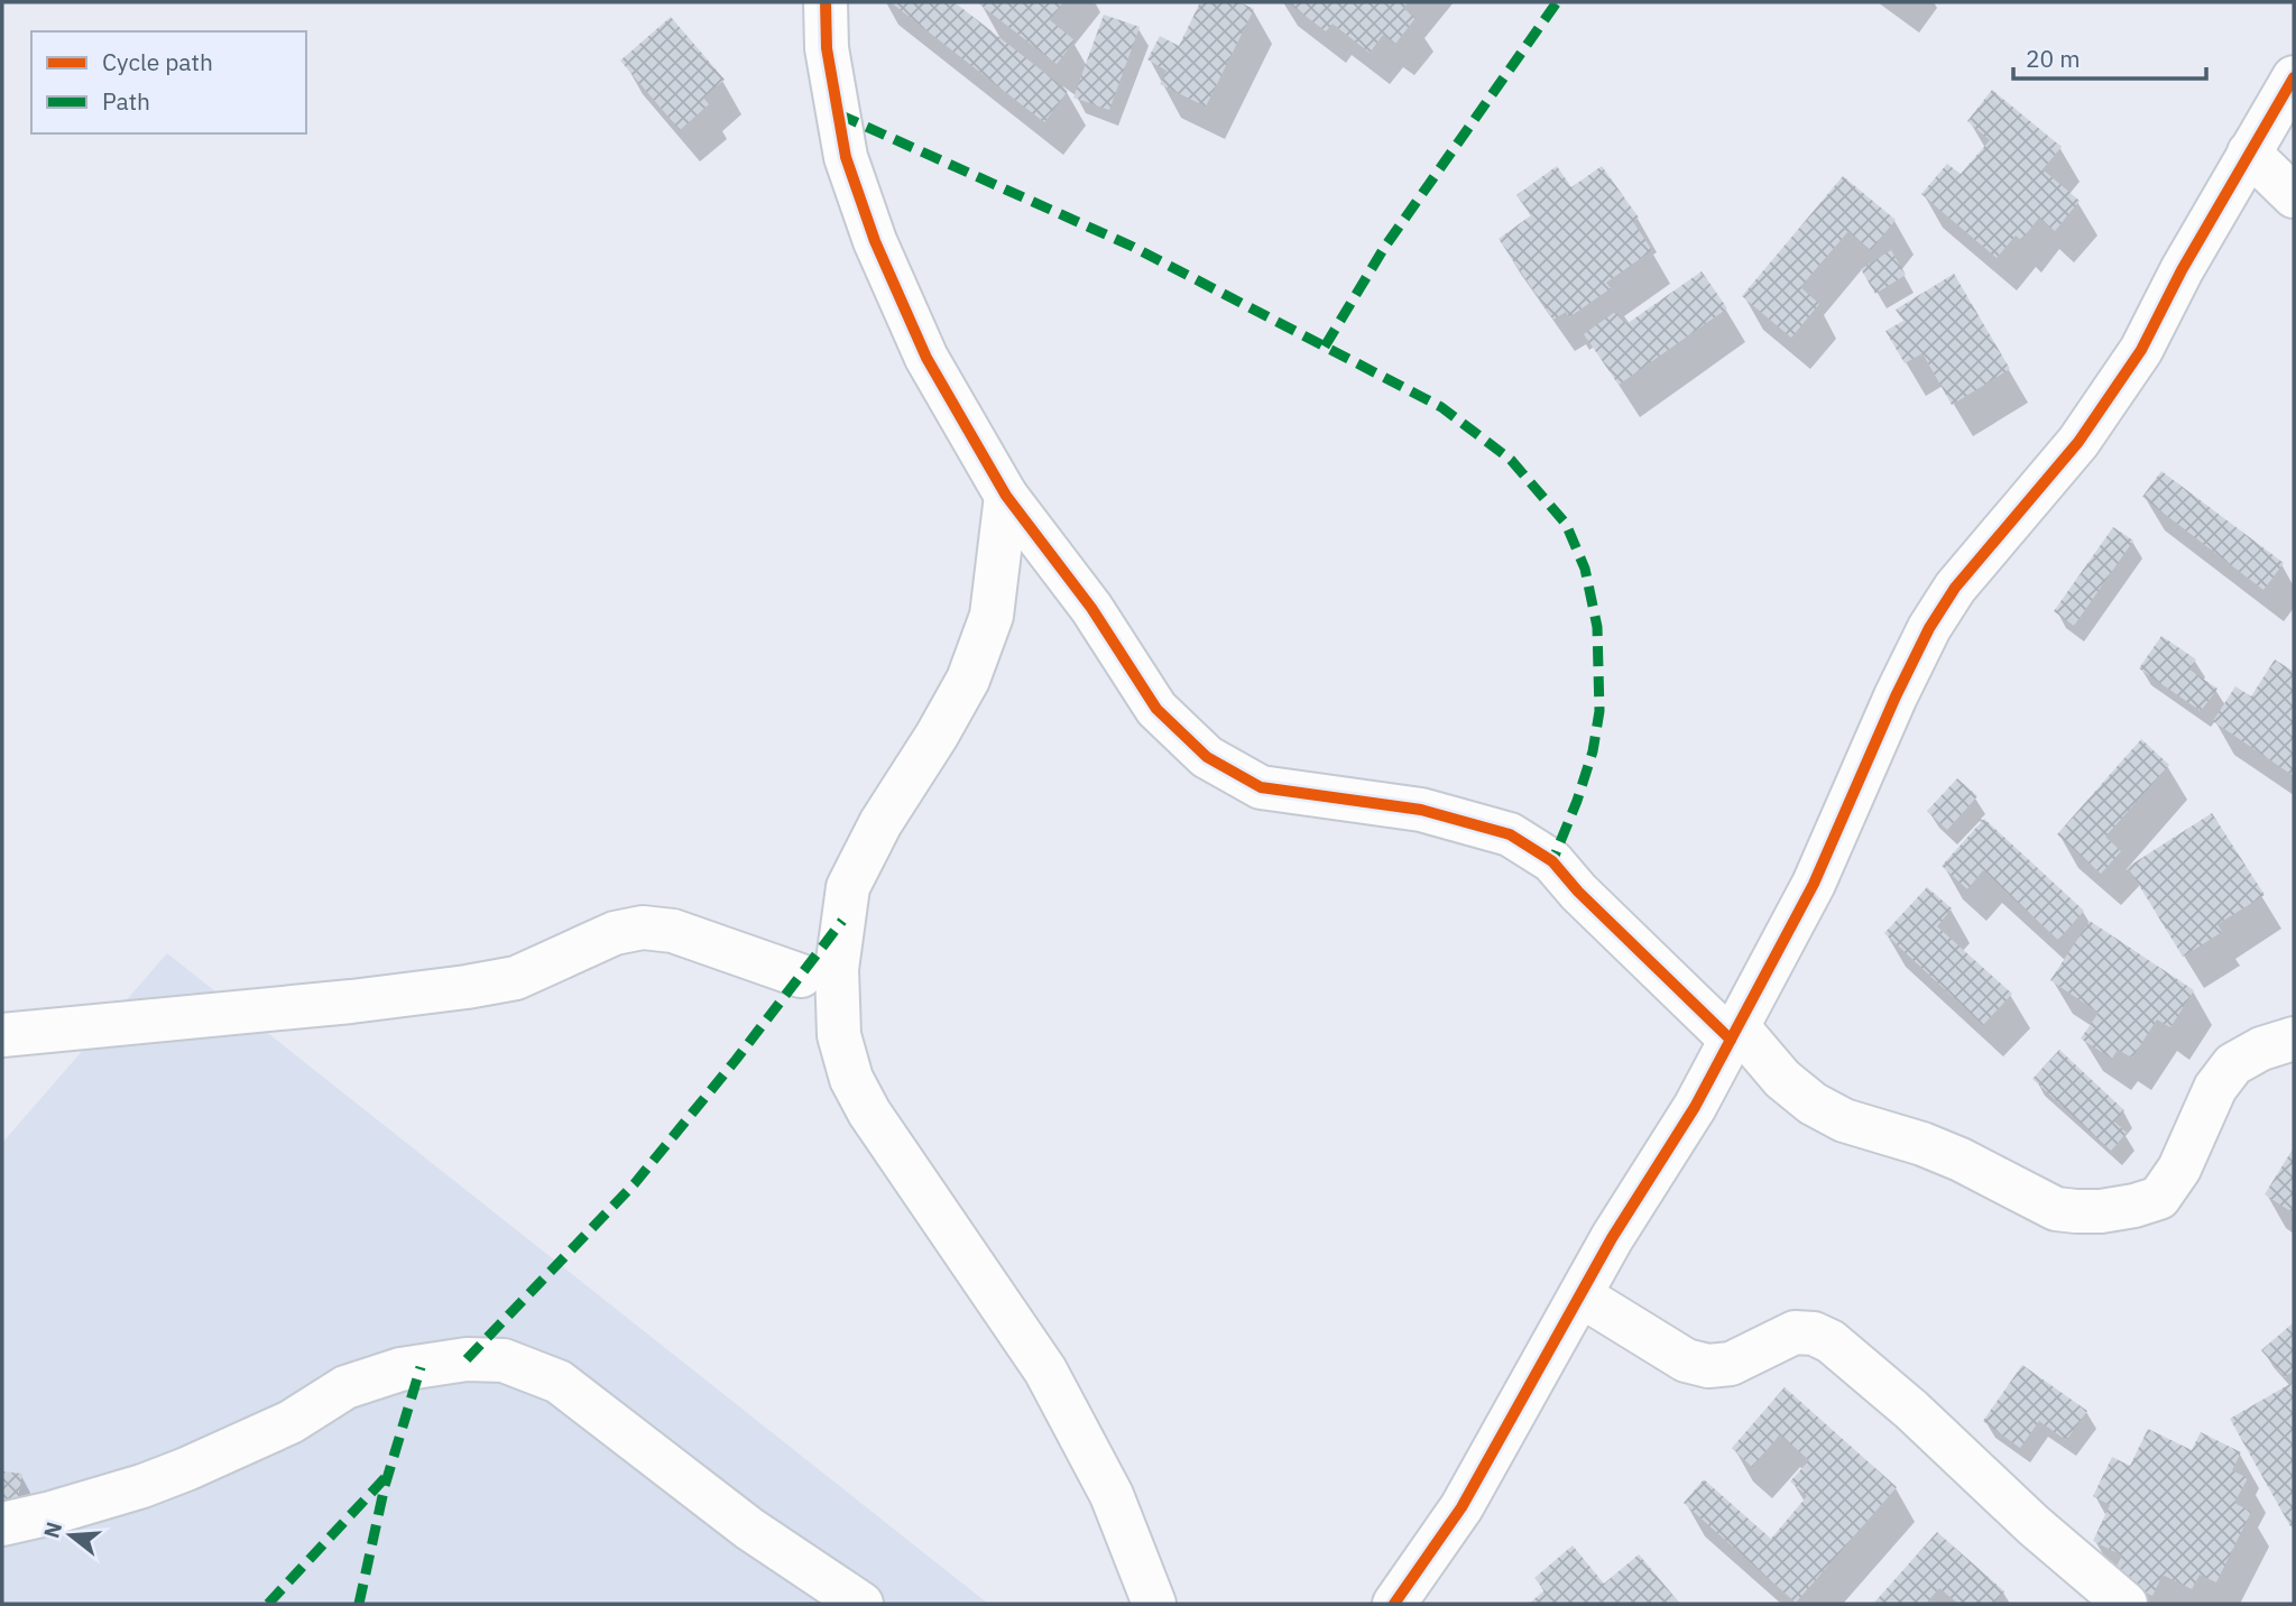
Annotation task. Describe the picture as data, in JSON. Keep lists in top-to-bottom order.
{
  "legend": ["Cycle path", "Path"],
  "scale_bar": "20 m",
  "north": "left"
}
